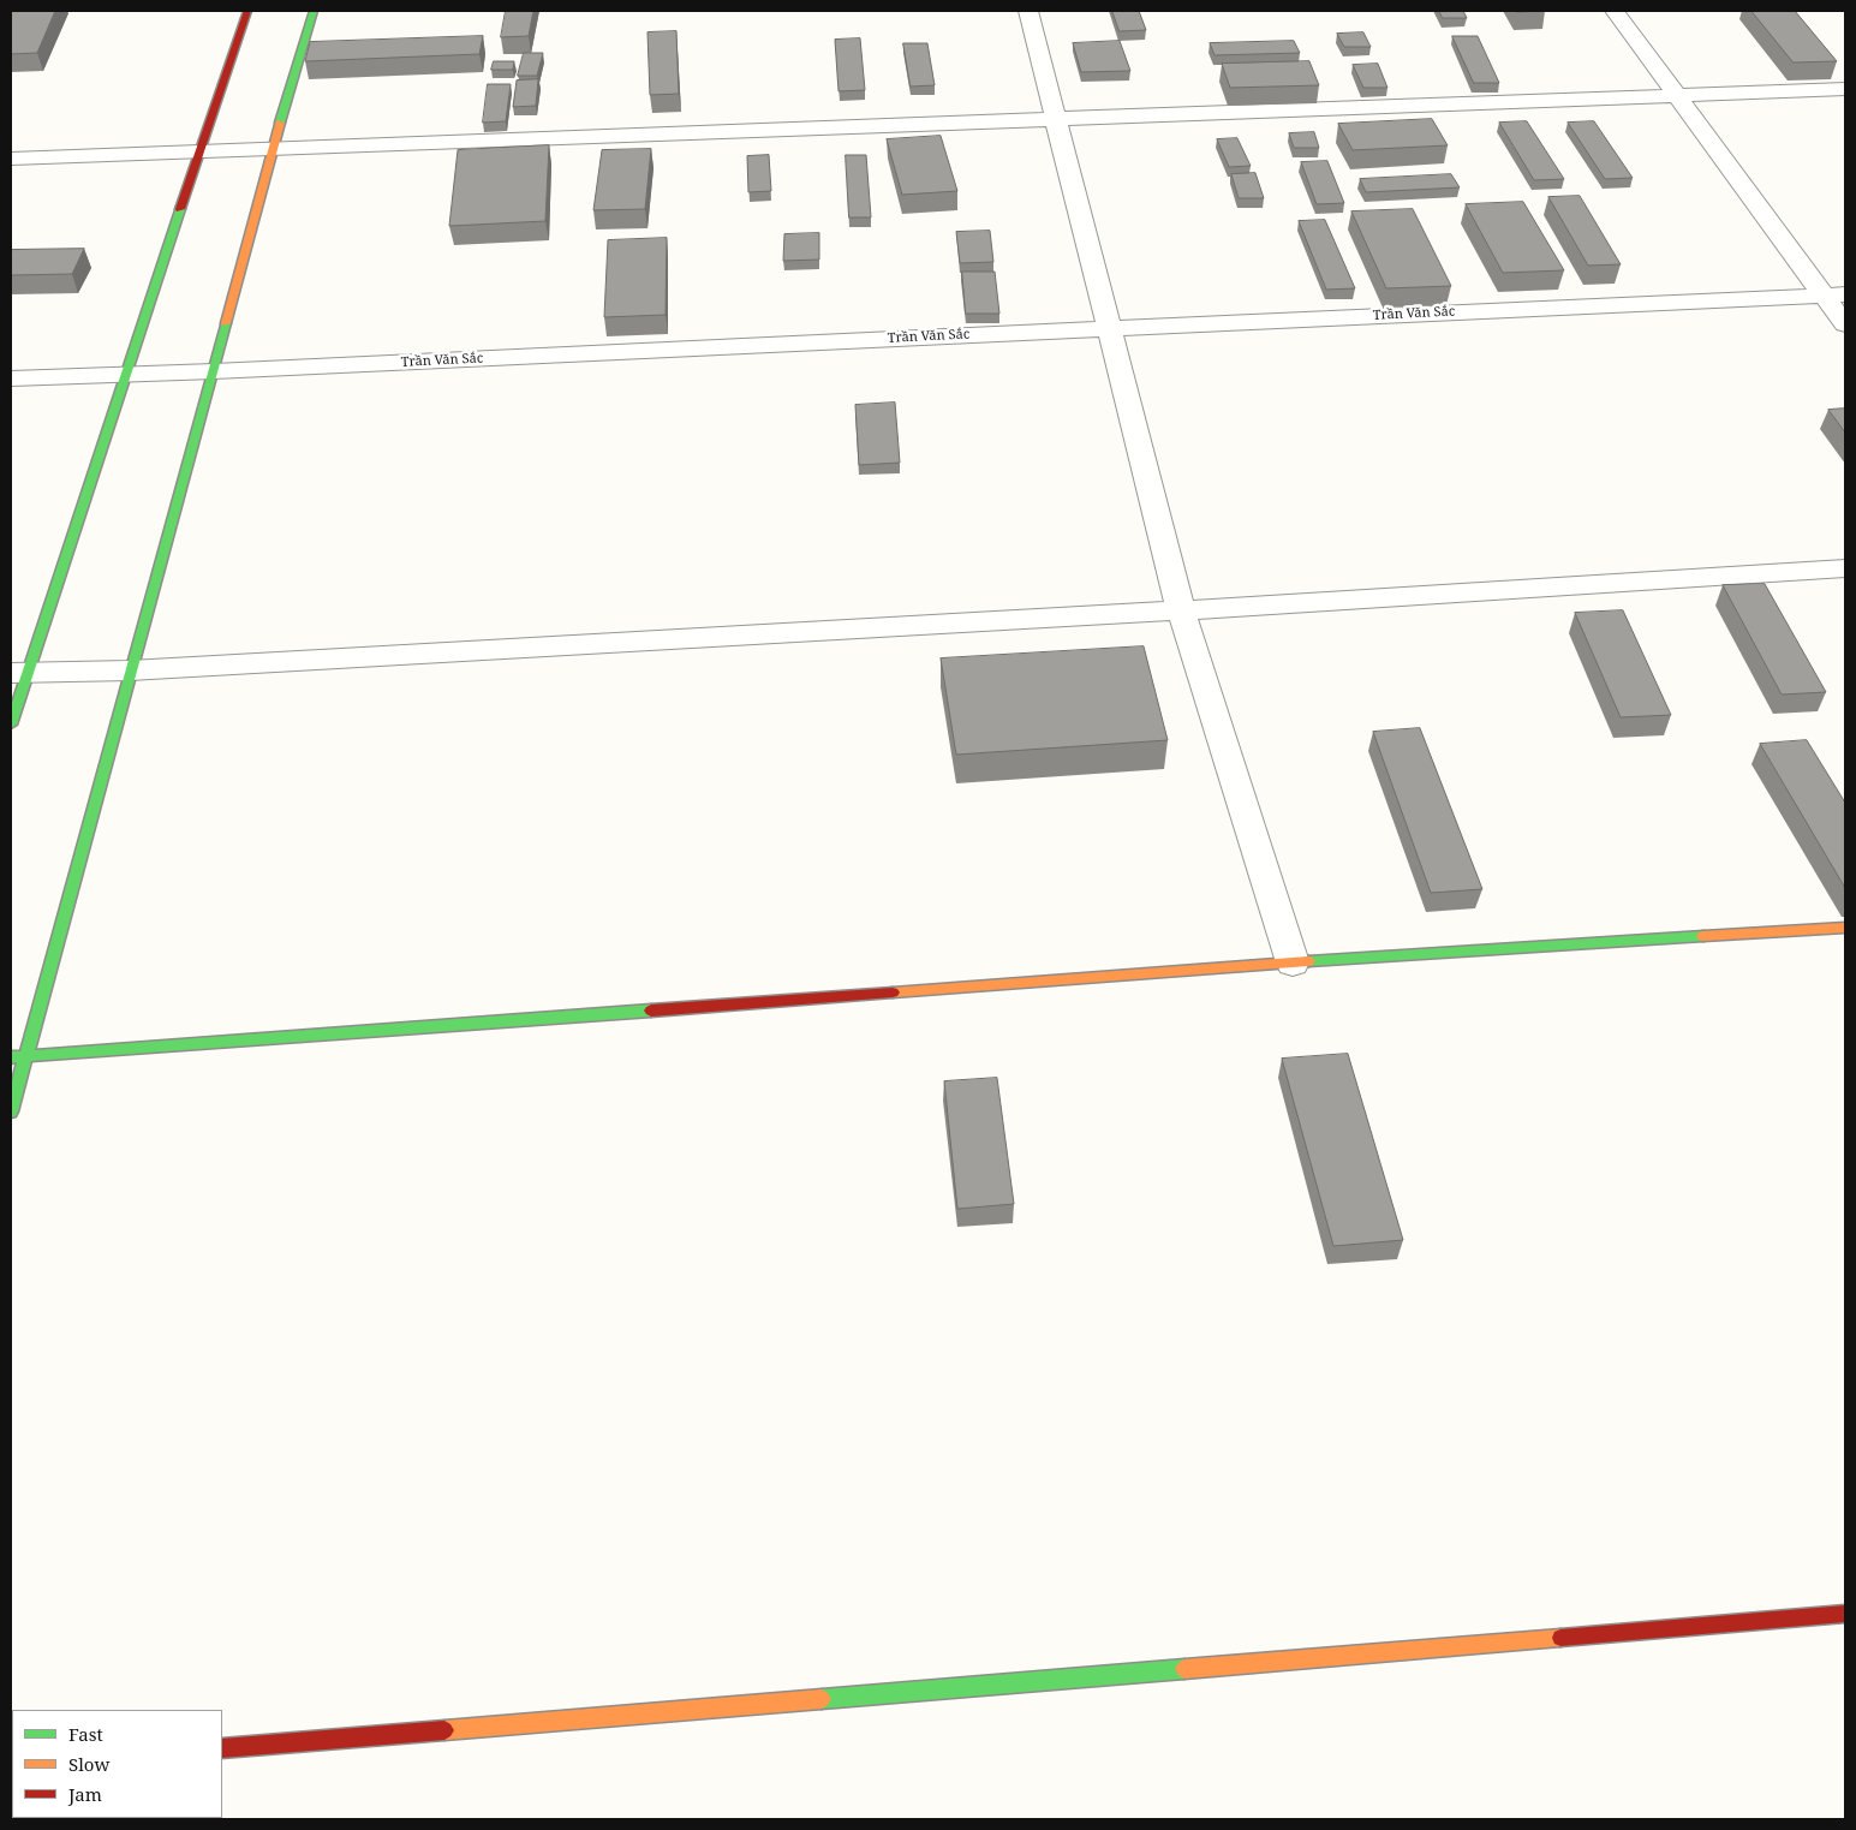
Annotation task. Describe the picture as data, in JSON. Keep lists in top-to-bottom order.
{
  "streets": {
    "street": ["Trần Văn Sắc"]
  },
  "legend": ["Fast", "Slow", "Jam"]
}
